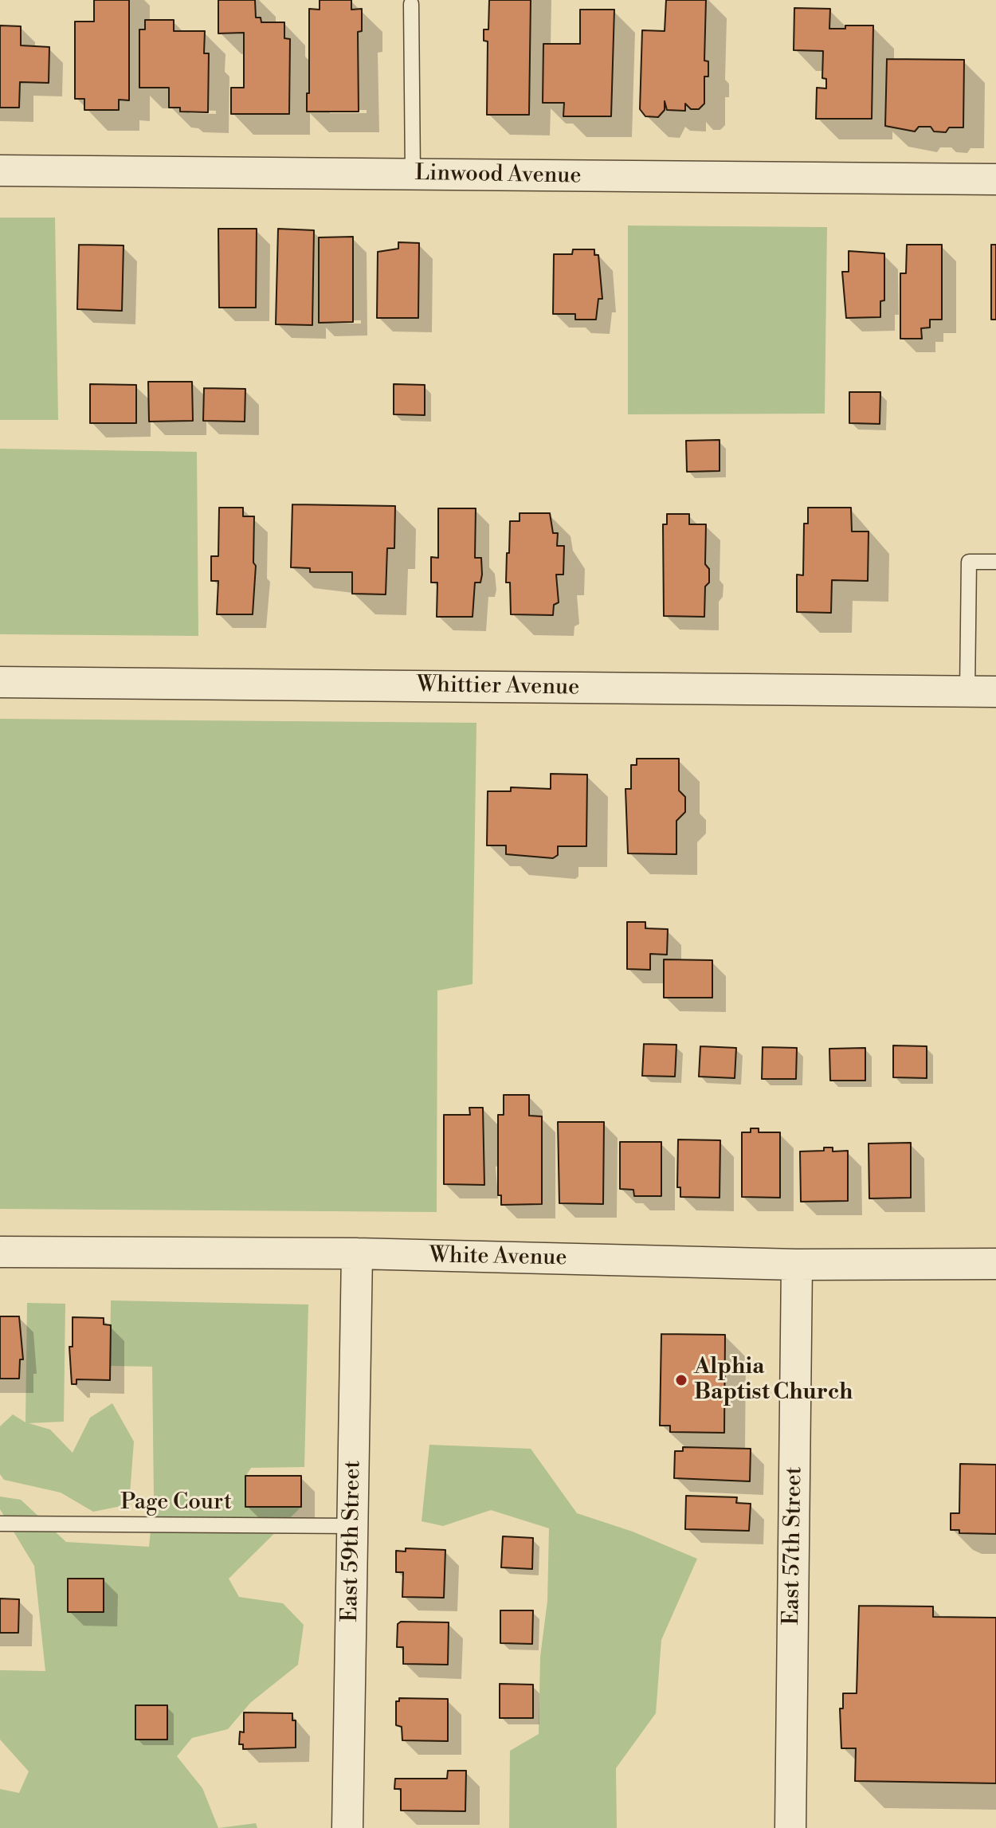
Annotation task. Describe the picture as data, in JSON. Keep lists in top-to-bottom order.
{
  "streets": {
    "street": [
      "Linwood Avenue",
      "Whittier Avenue",
      "White Avenue",
      "East 59th Street",
      "East 57th Street"
    ],
    "lane": ["Page Court"]
  },
  "crossings": [
    ["White Avenue", "East 59th Street"],
    ["White Avenue", "East 57th Street"],
    ["Page Court", "East 59th Street"]
  ],
  "places": ["Alphia Baptist Church"]
}
